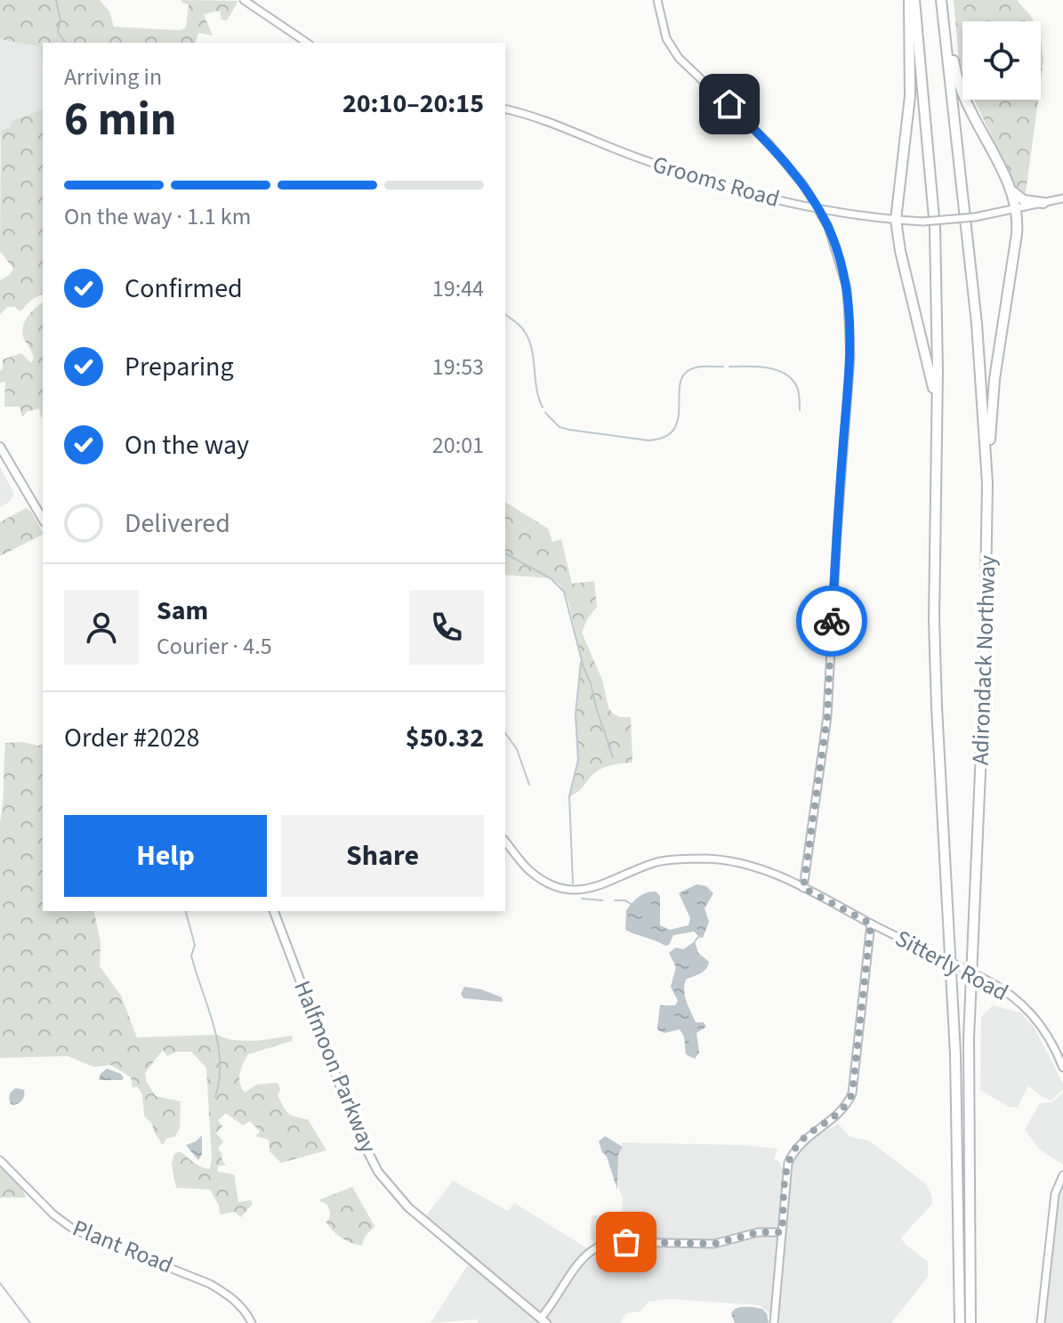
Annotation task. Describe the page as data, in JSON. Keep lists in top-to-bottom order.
{
  "streets": {
    "highway": ["Adirondack Northway"],
    "main road": ["Halfmoon Parkway"],
    "street": ["Grooms Road", "Sitterly Road", "Plant Road"]
  },
  "page": {
    "heading": ["6 min", "Arriving in", "20:10–20:15"],
    "panel": [
      "Sam",
      "Courier · 4.5",
      "Order #2028",
      "$50.32"
    ],
    "bar": "On the way · 1.1 km",
    "list": [
      ["Confirmed", "19:44"],
      ["Preparing", "19:53"],
      ["On the way", "20:01"],
      "Delivered"
    ],
    "buttons": ["Help", "Share"]
  }
}
